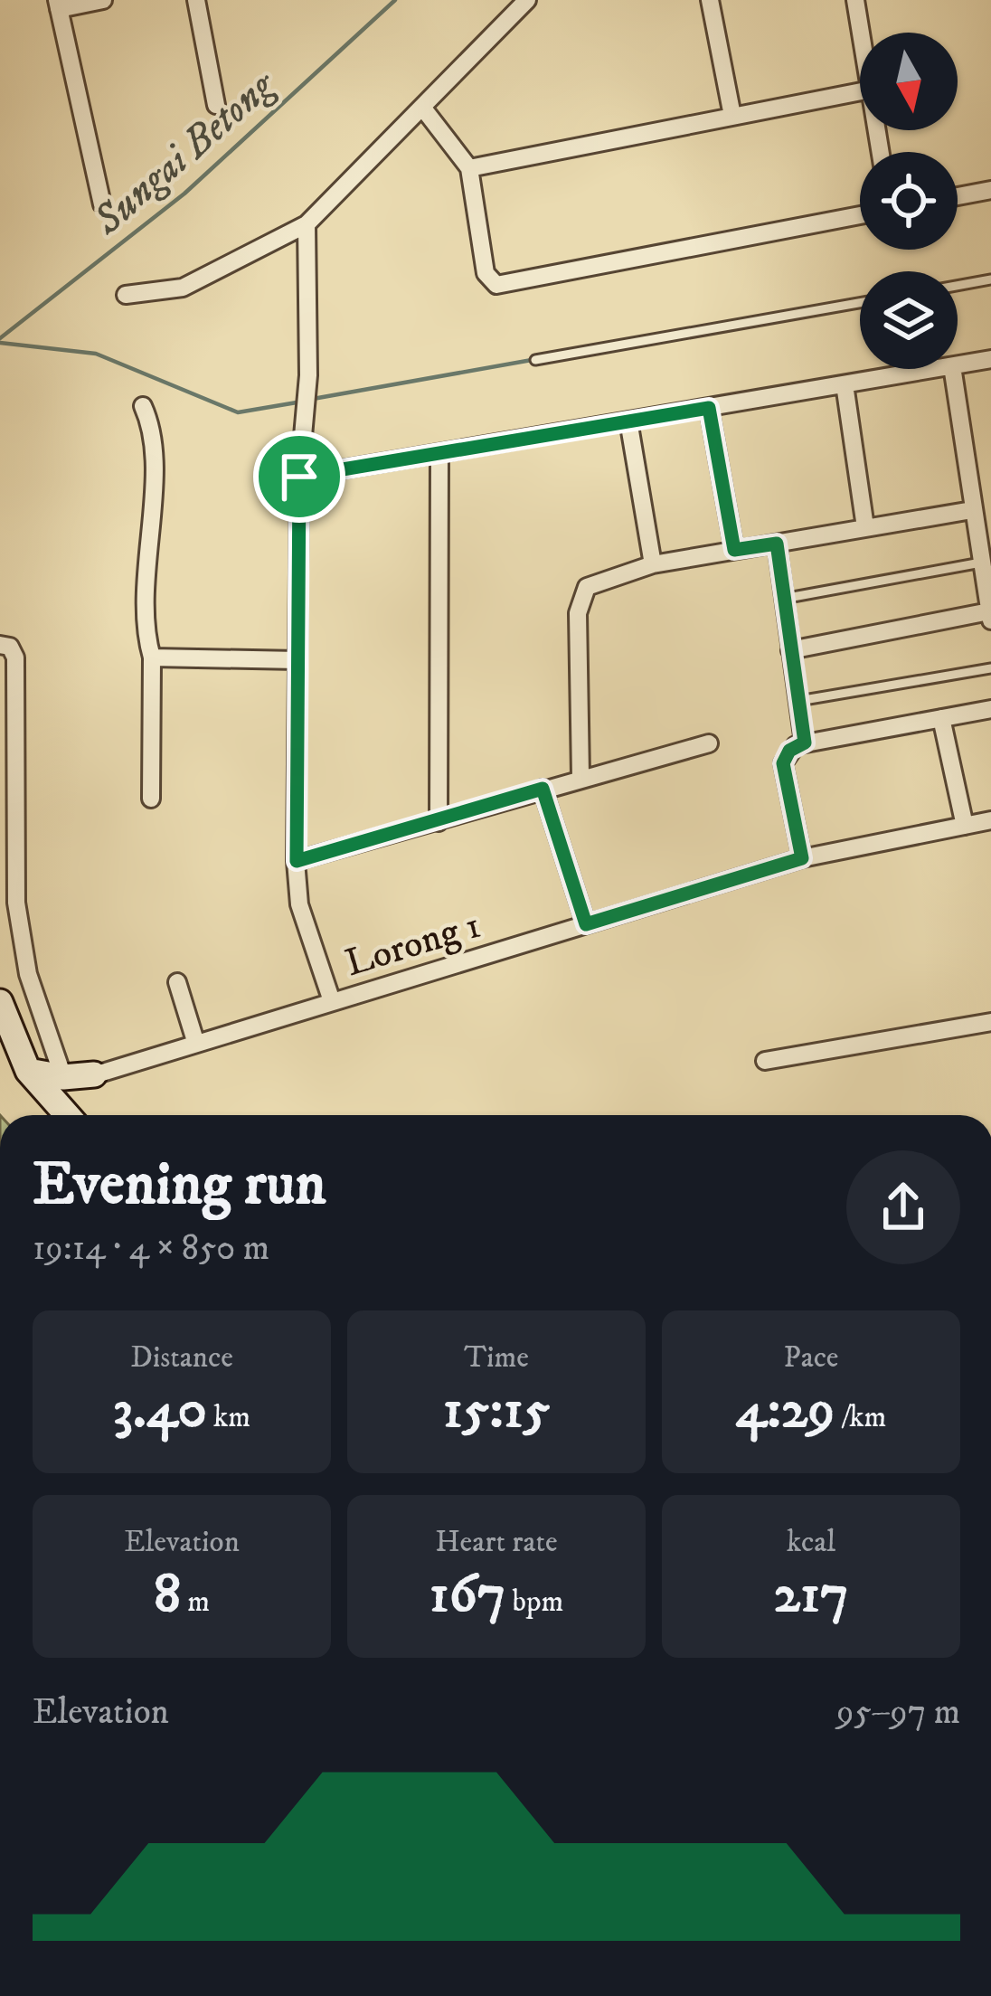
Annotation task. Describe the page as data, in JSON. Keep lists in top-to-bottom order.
{
  "streets": {
    "street": ["Lorong 1"]
  },
  "water": ["Sungai Betong"],
  "north": "bottom",
  "page": {
    "heading": ["Evening run", "19:14 · 4 × 850 m"],
    "stats": [
      ["Distance", "3.40 km"],
      ["Time", "15:15"],
      ["Pace", "4:29 /km"],
      ["Elevation", "8 m"],
      ["Heart rate", "167 bpm"],
      ["kcal", "217"]
    ],
    "chart": ["Elevation", "95–97 m"]
  }
}
